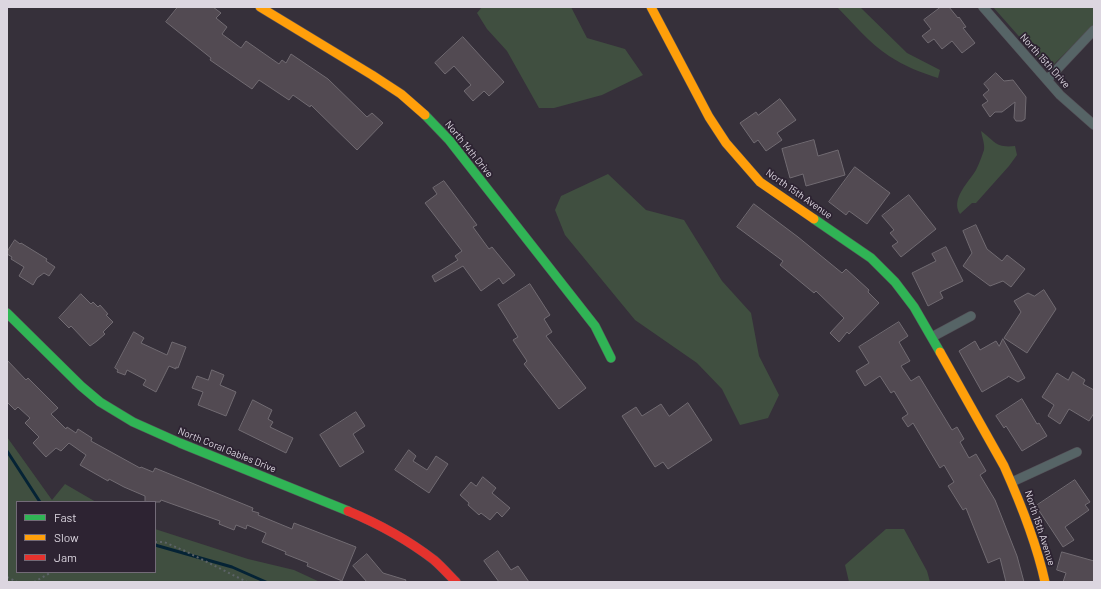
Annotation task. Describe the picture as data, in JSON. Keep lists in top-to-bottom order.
{
  "streets": {
    "street": [
      "North 15th Drive",
      "North 14th Drive",
      "North 15th Avenue",
      "North Coral Gables Drive"
    ]
  },
  "legend": ["Fast", "Slow", "Jam"]
}
